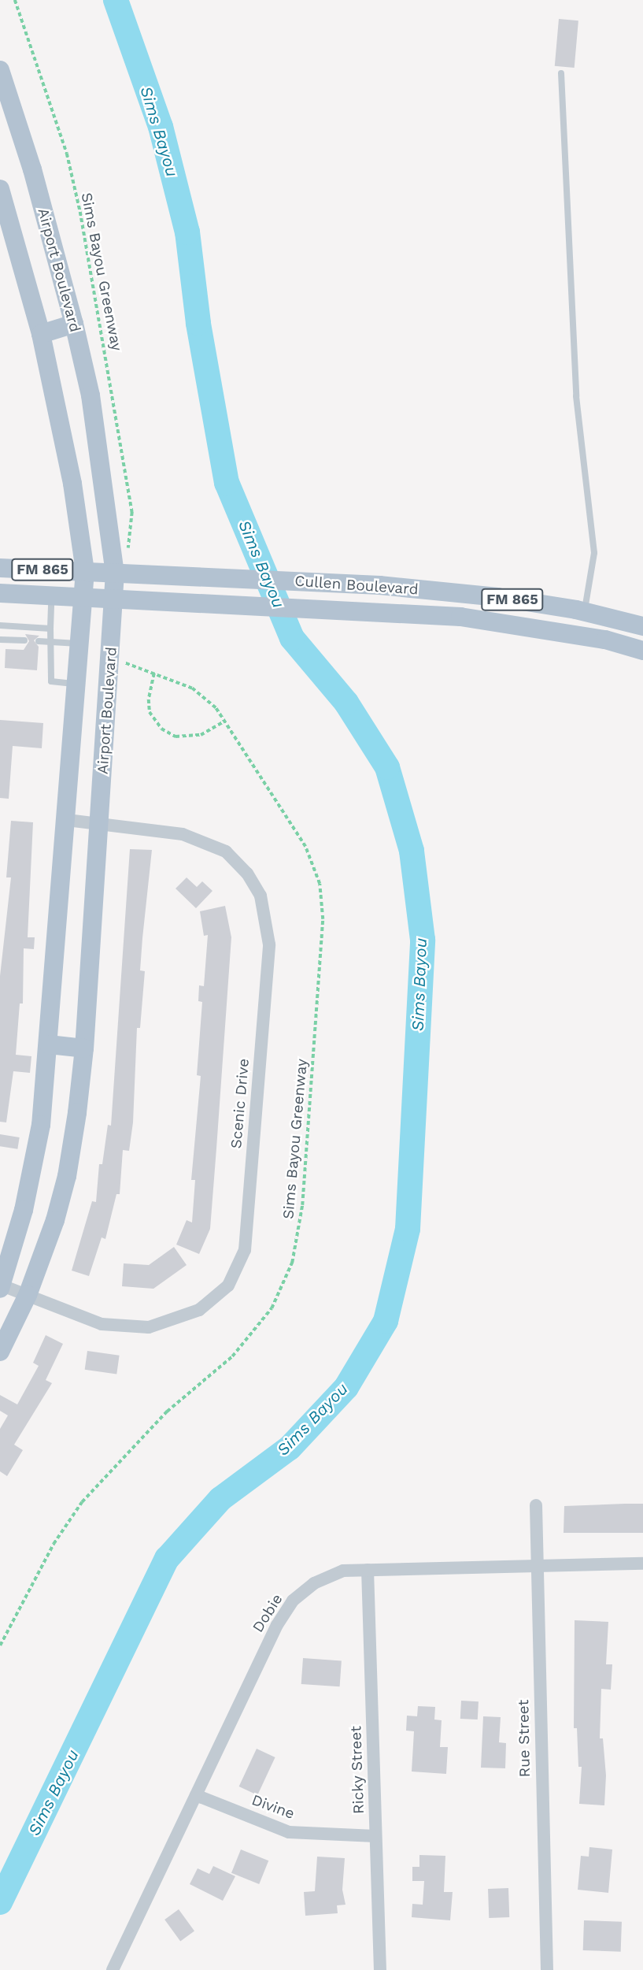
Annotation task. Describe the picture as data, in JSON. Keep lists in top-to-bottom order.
{
  "streets": {
    "main road": ["Airport Boulevard", "FM 865", "Cullen Boulevard"],
    "street": [
      "Scenic Drive",
      "Dobie",
      "Rue Street",
      "Ricky Street",
      "Divine"
    ],
    "path": ["Sims Bayou Greenway"]
  },
  "crossings": [
    ["Airport Boulevard", "Cullen Boulevard"],
    ["Airport Boulevard", "Scenic Drive"],
    ["Dobie", "Rue Street"],
    ["Dobie", "Ricky Street"],
    ["Dobie", "Divine"],
    ["Ricky Street", "Divine"]
  ],
  "water": ["Sims Bayou"]
}
